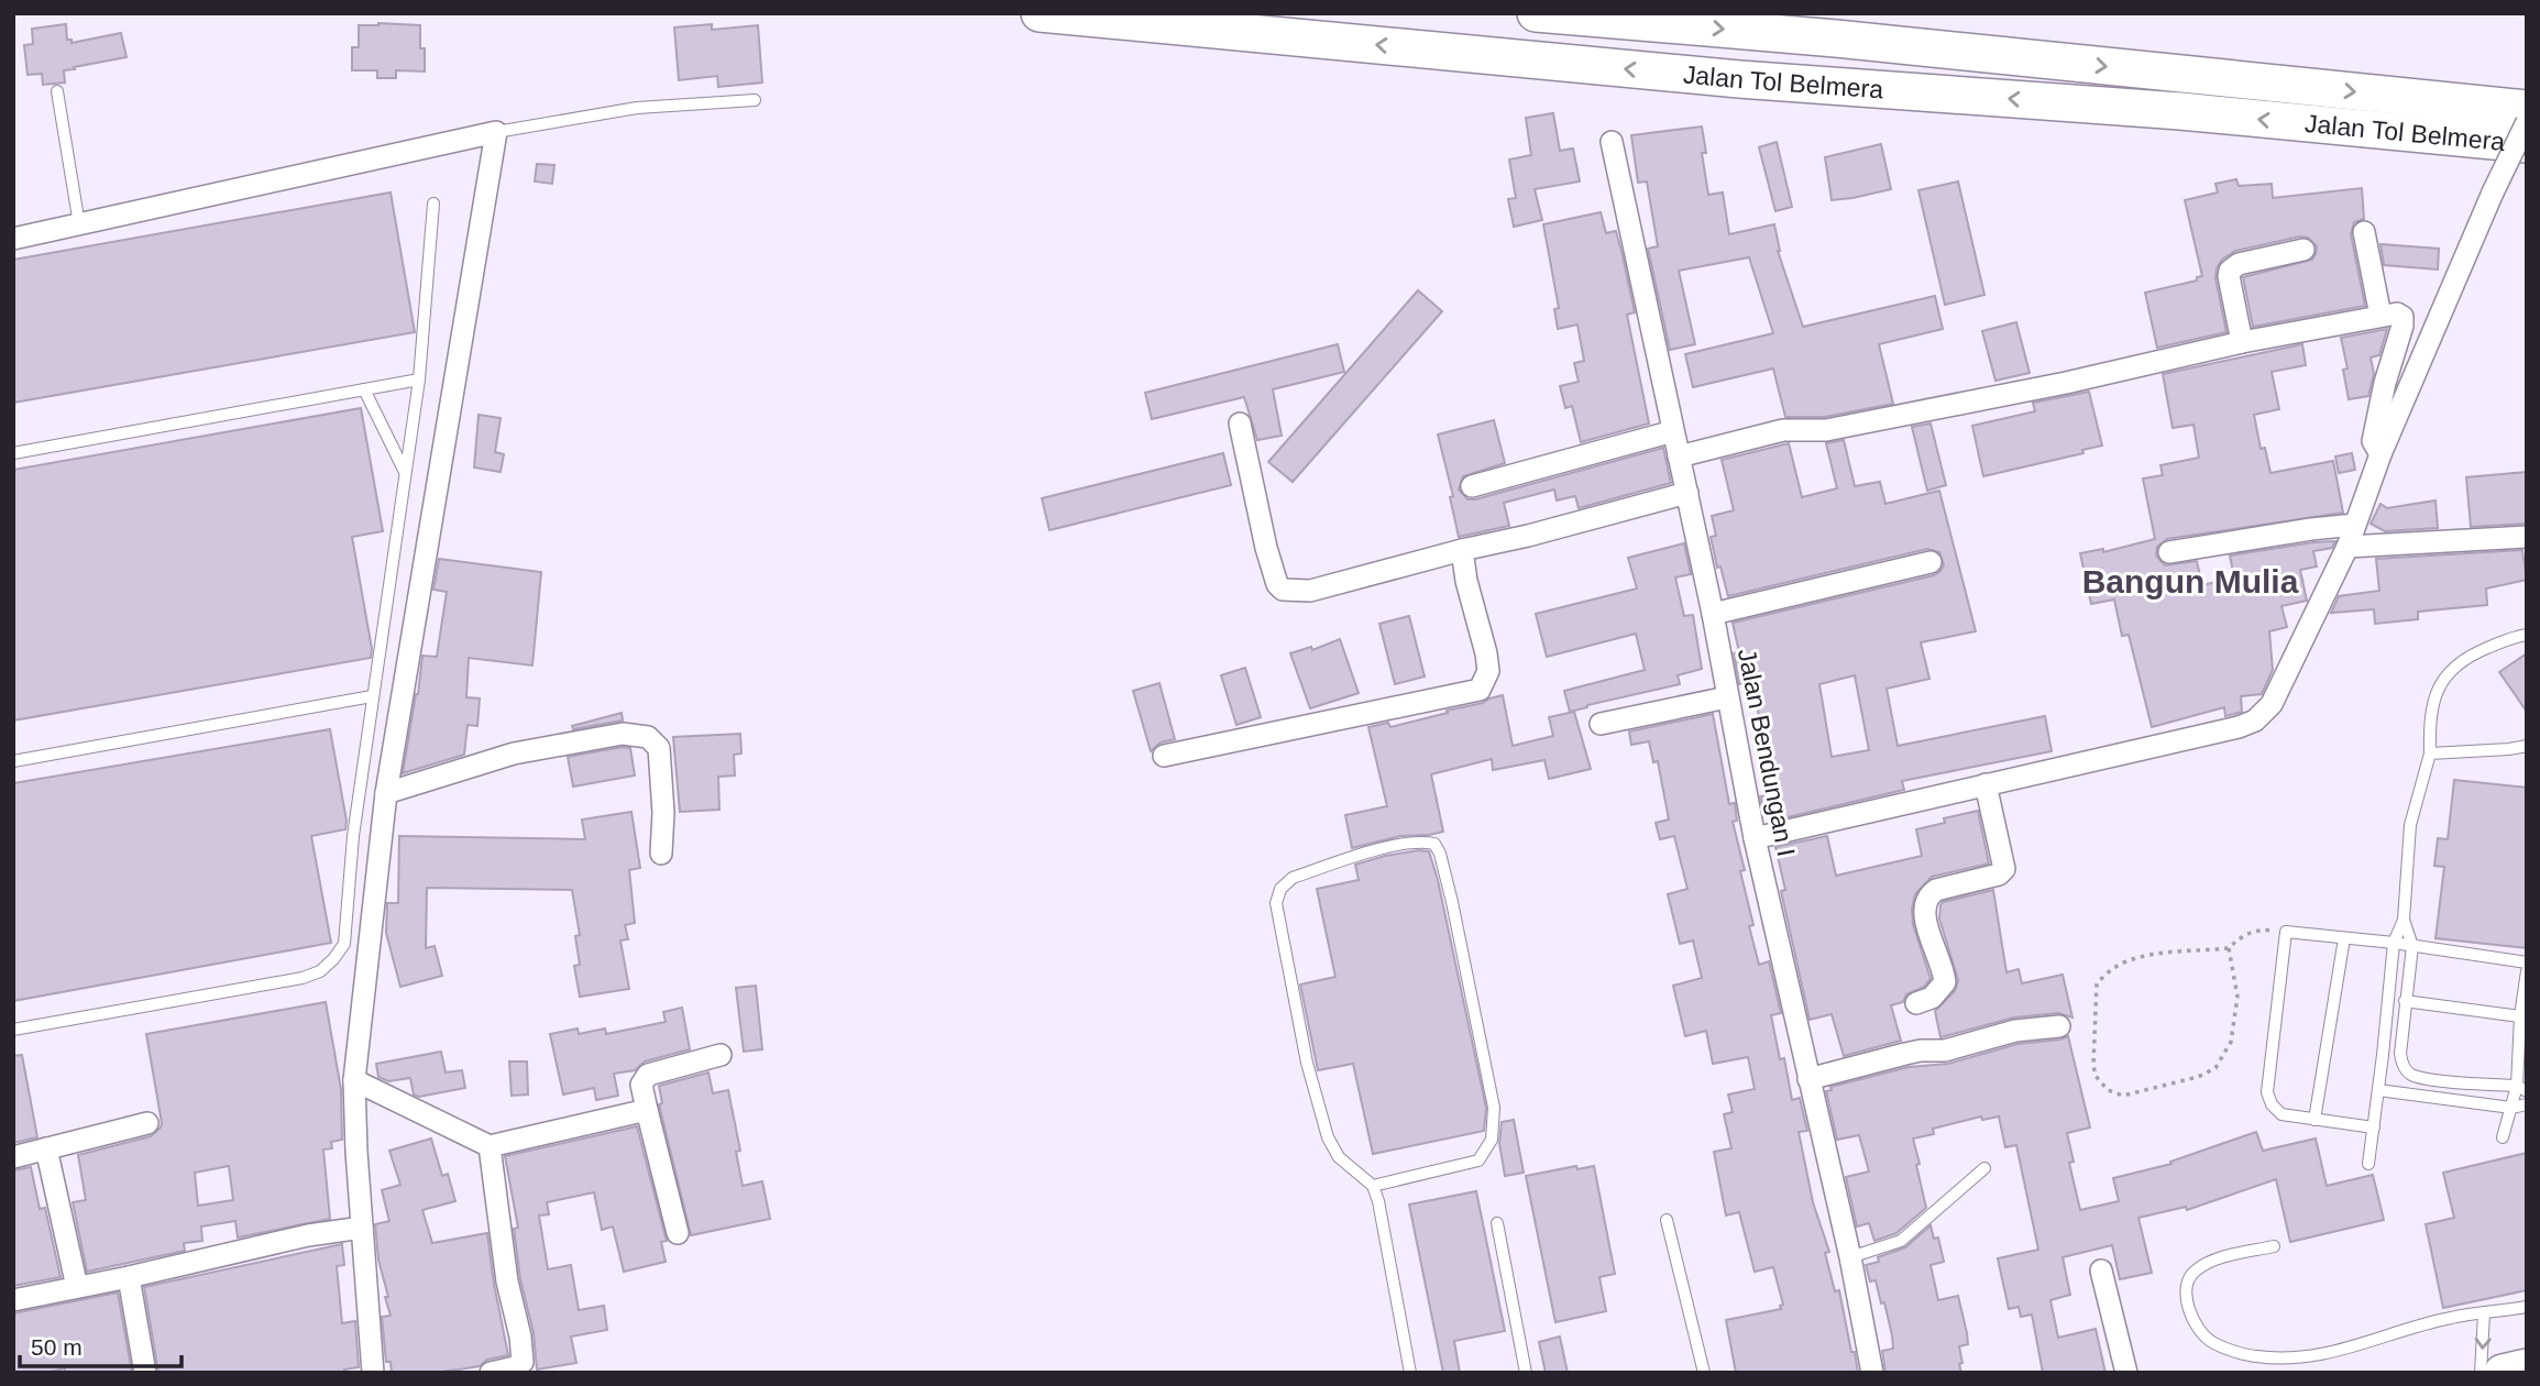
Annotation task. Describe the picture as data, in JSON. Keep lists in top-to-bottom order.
{
  "streets": {
    "highway": ["Jalan Tol Belmera"],
    "street": ["Jalan Bendungan I"]
  },
  "districts": ["Bangun Mulia"],
  "scale_bar": "50 m"
}
